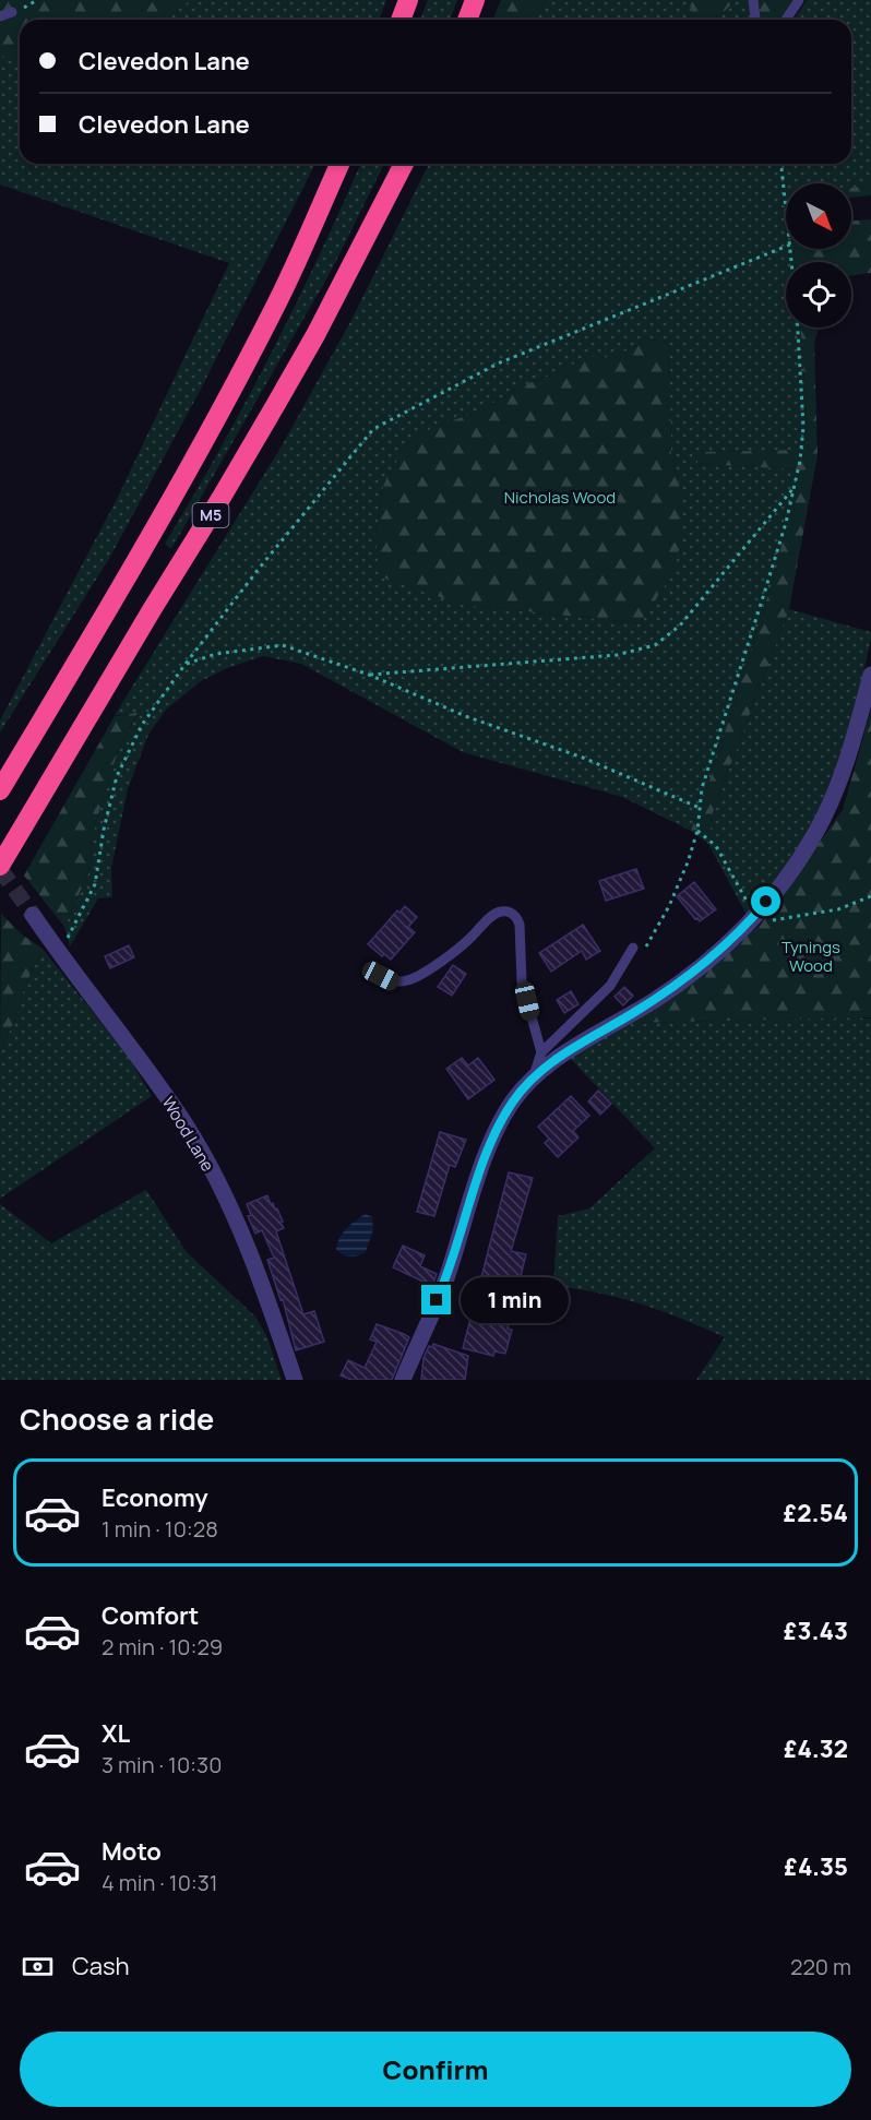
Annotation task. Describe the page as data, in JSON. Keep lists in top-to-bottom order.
{
  "streets": {
    "highway": ["M5"],
    "street": ["Wood Lane"]
  },
  "parks": ["Nicholas Wood", "Tynings Wood"],
  "north": "bottom right",
  "page": {
    "banner": ["Clevedon Lane", "Clevedon Lane"],
    "bubble": "1 min",
    "heading": "Choose a ride",
    "list": [
      {
        "name": "Economy",
        "note": "1 min · 10:28",
        "value": "£2.54"
      },
      {
        "name": "Comfort",
        "note": "2 min · 10:29",
        "value": "£3.43"
      },
      {
        "name": "XL",
        "note": "3 min · 10:30",
        "value": "£4.32"
      },
      {
        "name": "Moto",
        "note": "4 min · 10:31",
        "value": "£4.35"
      }
    ],
    "pay": ["Cash", "220 m"],
    "buttons": "Confirm"
  }
}
